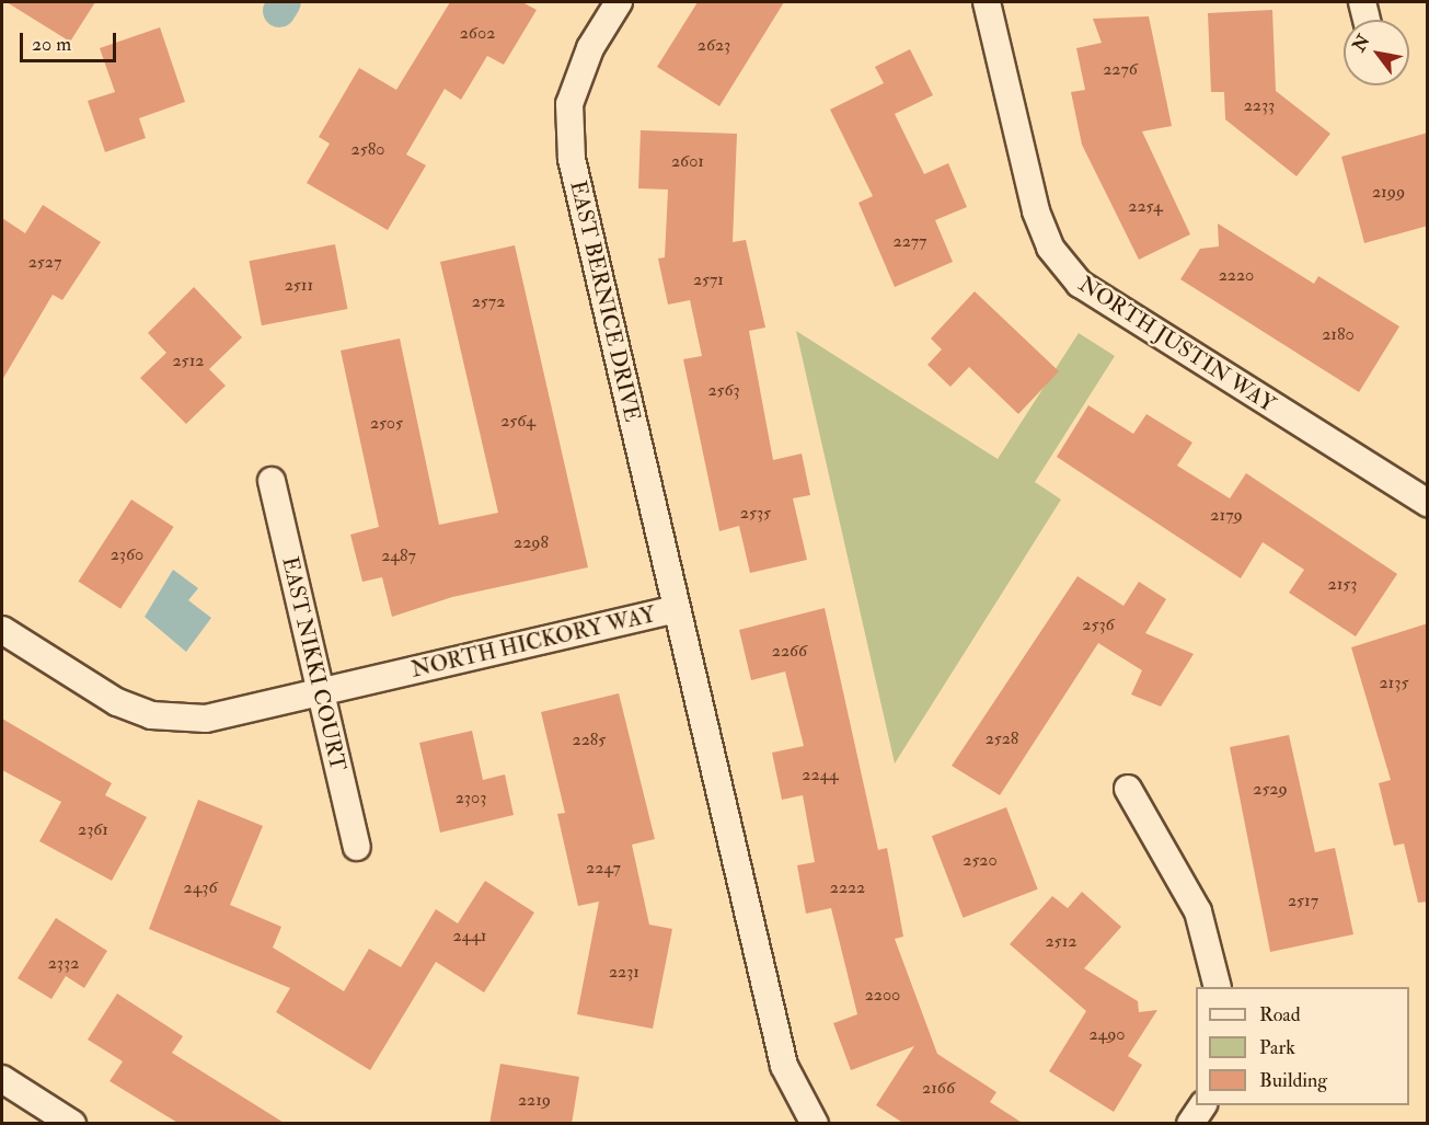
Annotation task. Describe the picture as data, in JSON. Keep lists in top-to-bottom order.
{
  "streets": {
    "street": [
      "EAST BERNICE DRIVE",
      "NORTH JUSTIN WAY",
      "NORTH HICKORY WAY",
      "EAST NIKKI COURT"
    ]
  },
  "crossings": [
    ["EAST BERNICE DRIVE", "NORTH HICKORY WAY"],
    ["NORTH HICKORY WAY", "EAST NIKKI COURT"]
  ],
  "house_numbers": [
    "2602",
    "2623",
    "2276",
    "2233",
    "2580",
    "2601",
    "2199",
    "2254",
    "2277",
    "2527",
    "2220",
    "2571",
    "2511",
    "2572",
    "2180",
    "2512",
    "2563",
    "2564",
    "2505",
    "2535",
    "2179",
    "2298",
    "2360",
    "2487",
    "2153",
    "2536",
    "2266",
    "2135",
    "2528",
    "2285",
    "2244",
    "2529",
    "2303",
    "2361",
    "2520",
    "2247",
    "2436",
    "2222",
    "2517",
    "2441",
    "2512",
    "2332",
    "2231",
    "2200",
    "2490",
    "2166",
    "2219"
  ],
  "legend": ["Road", "Park", "Building"],
  "scale_bar": "20 m",
  "north": "top left"
}
